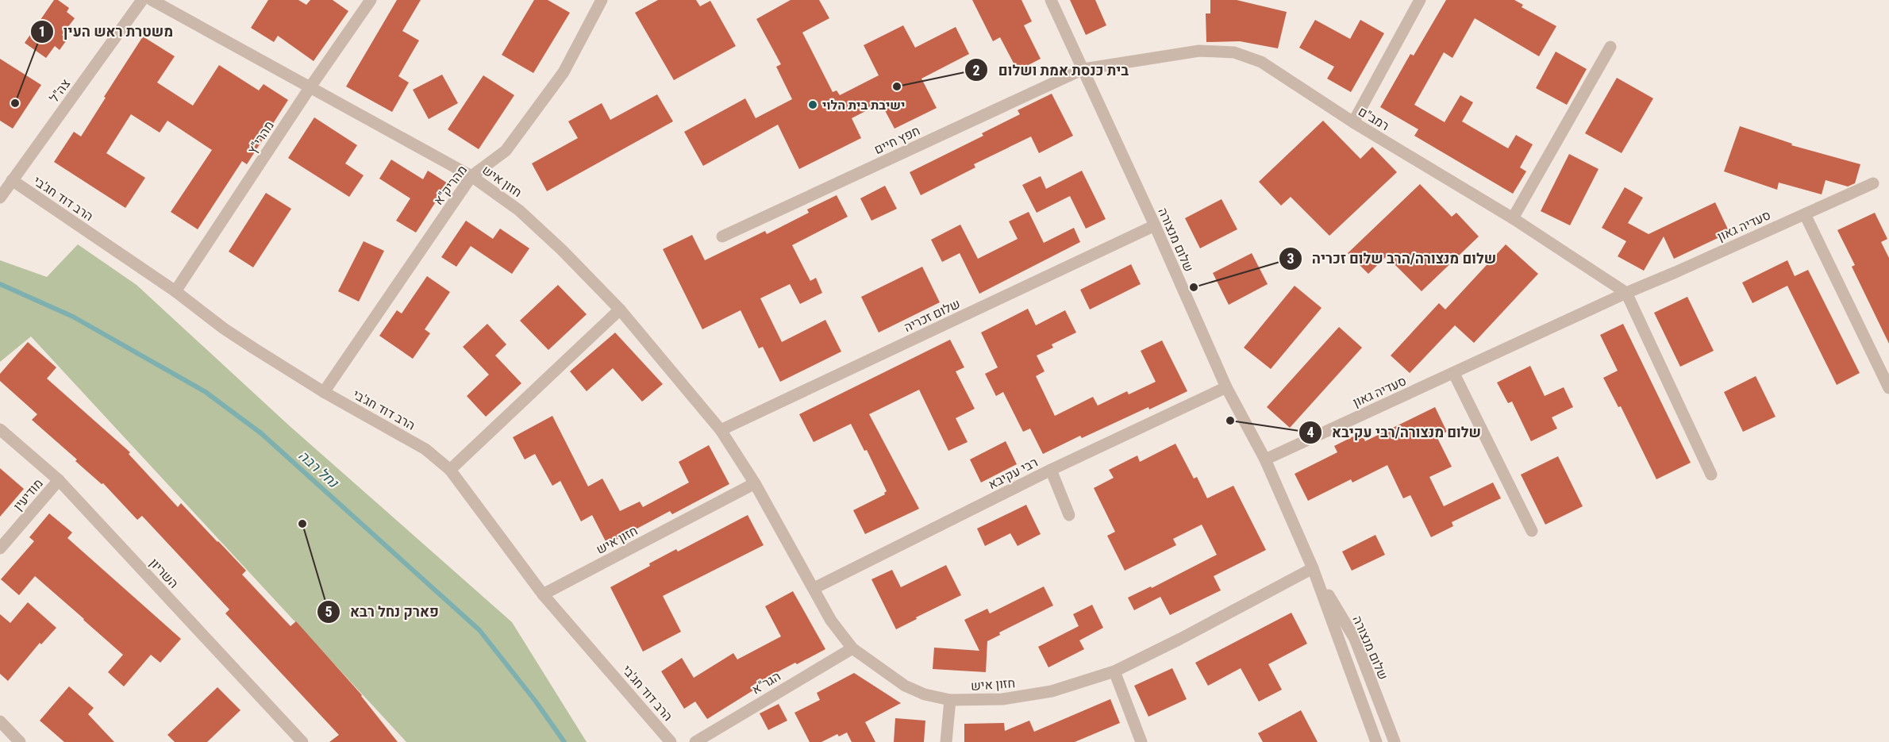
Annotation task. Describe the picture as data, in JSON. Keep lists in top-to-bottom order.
{
  "streets": {
    "street": [
      "צה\"ל",
      "רמב\"ם",
      "מהרי\"ץ",
      "חפץ חיים",
      "חזון איש",
      "מהריק\"א",
      "הרב דוד חג'בי",
      "סעדיה גאון",
      "שלום מנצורה",
      "שלום זכריה",
      "רבי עקיבא",
      "מודיעין",
      "השריון",
      "הגר\"א"
    ]
  },
  "crossings": [
    ["צה\"ל", "הרב דוד חג'בי"],
    ["רמב\"ם", "חפץ חיים"],
    ["רמב\"ם", "סעדיה גאון"],
    ["רמב\"ם", "שלום מנצורה"],
    ["מהרי\"ץ", "חזון איש"],
    ["מהרי\"ץ", "הרב דוד חג'בי"],
    ["חפץ חיים", "שלום מנצורה"],
    ["חזון איש", "מהריק\"א"],
    ["חזון איש", "הרב דוד חג'בי"],
    ["חזון איש", "שלום מנצורה"],
    ["חזון איש", "שלום זכריה"],
    ["חזון איש", "רבי עקיבא"],
    ["חזון איש", "הגר\"א"],
    ["מהריק\"א", "הרב דוד חג'בי"],
    ["סעדיה גאון", "שלום מנצורה"],
    ["שלום מנצורה", "שלום זכריה"],
    ["שלום מנצורה", "רבי עקיבא"],
    ["מודיעין", "השריון"]
  ],
  "water": ["נחל רבה"],
  "places": [
    "בית כנסת אמת ושלום",
    "משטרת ראש העין",
    "ישיבת בית הלוי",
    "שלום מנצורה/הרב שלום זכריה",
    "שלום מנצורה/רבי עקיבא",
    "פארק נחל רבא"
  ]
}
